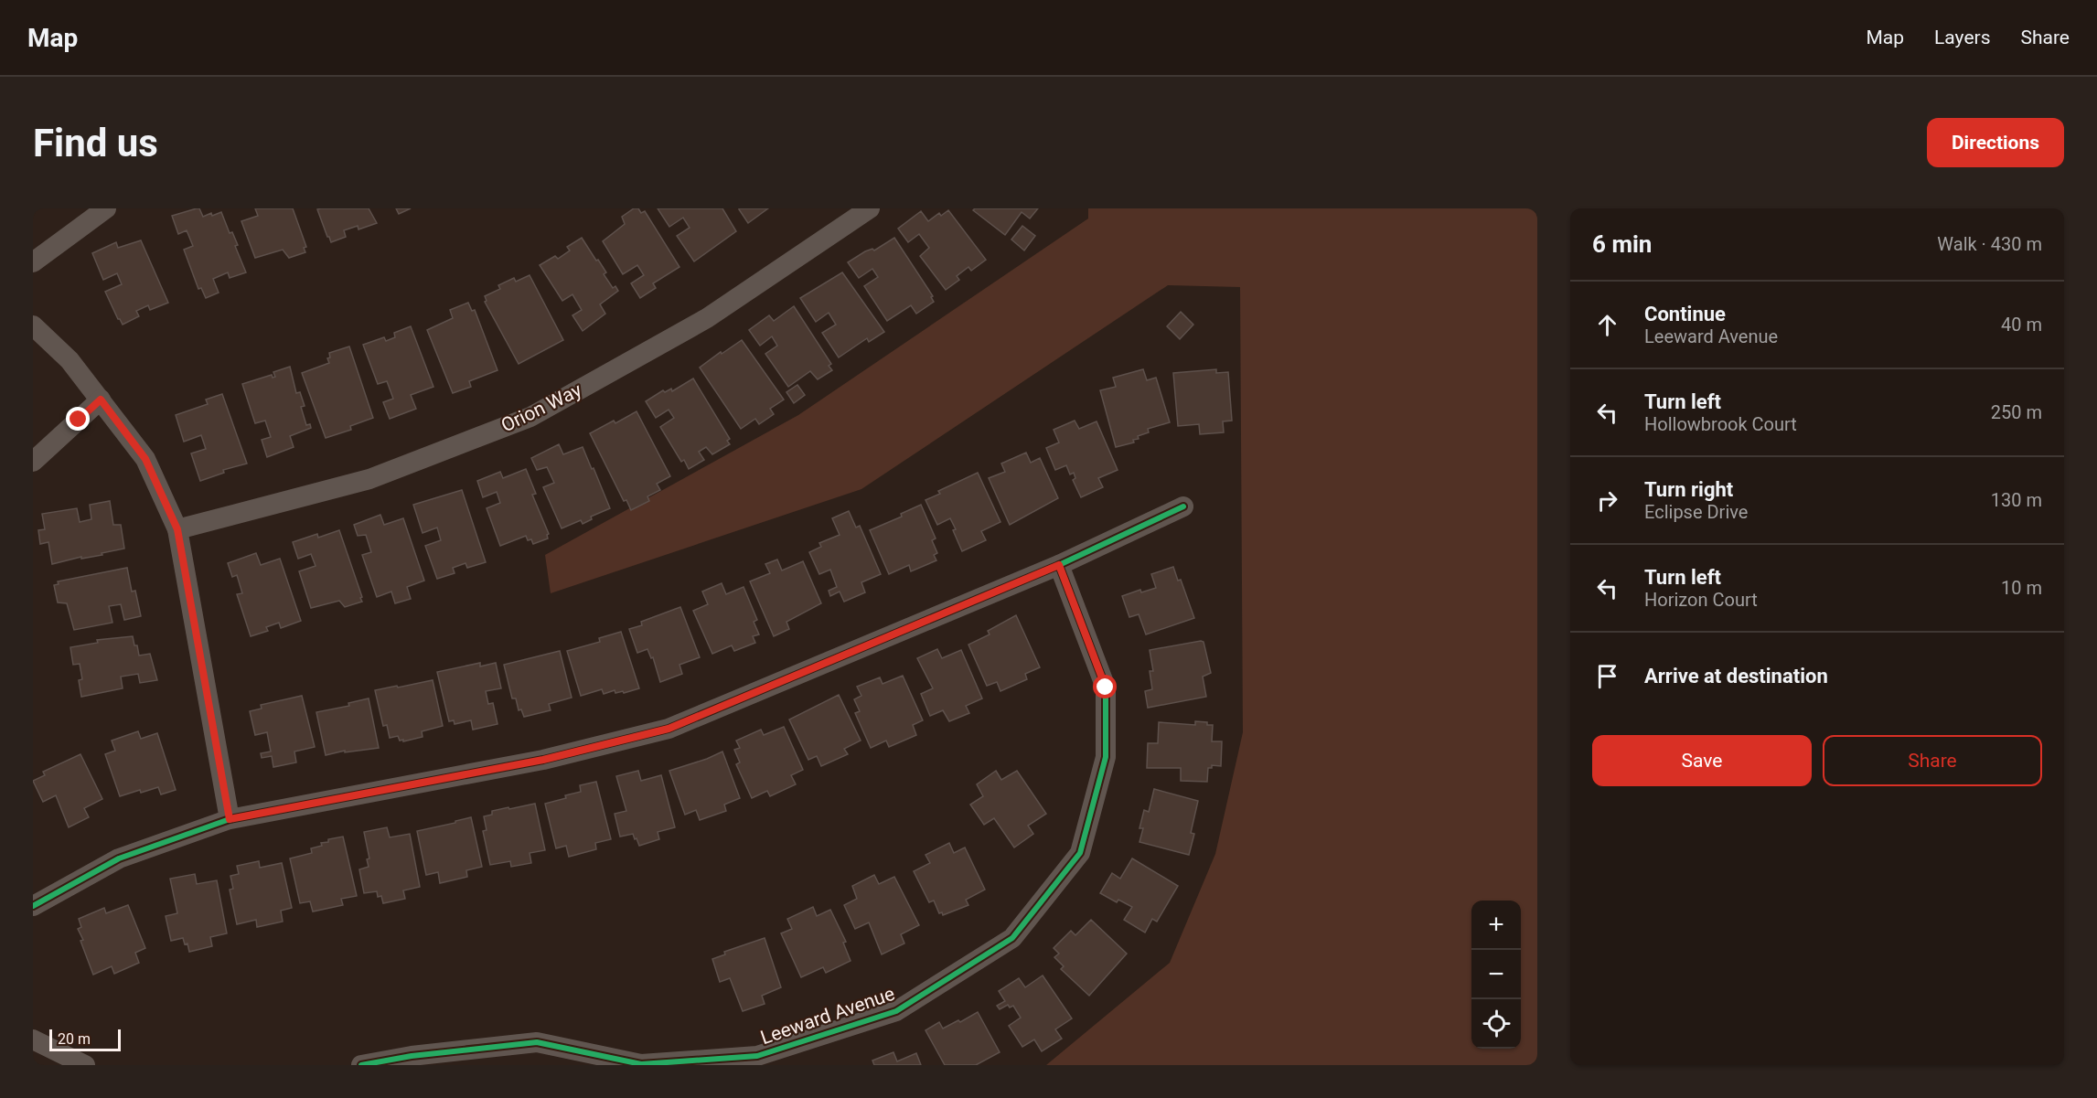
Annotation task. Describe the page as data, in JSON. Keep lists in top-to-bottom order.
{
  "streets": {
    "street": ["Orion Way", "Leeward Avenue"]
  },
  "scale_bar": "20 m",
  "page": {
    "header": "Map",
    "nav": ["Map", "Layers", "Share"],
    "buttons": [
      "Directions",
      ["Save", "Share"]
    ],
    "title": "Find us",
    "heading": ["6 min", "Walk · 430 m"],
    "list": [
      ["Continue", "Leeward Avenue", "40 m"],
      ["Turn left", "Hollowbrook Court", "250 m"],
      ["Turn right", "Eclipse Drive", "130 m"],
      ["Turn left", "Horizon Court", "10 m"],
      "Arrive at destination"
    ],
    "map_buttons": ["+", "−"],
    "scale": "20 m"
  }
}
